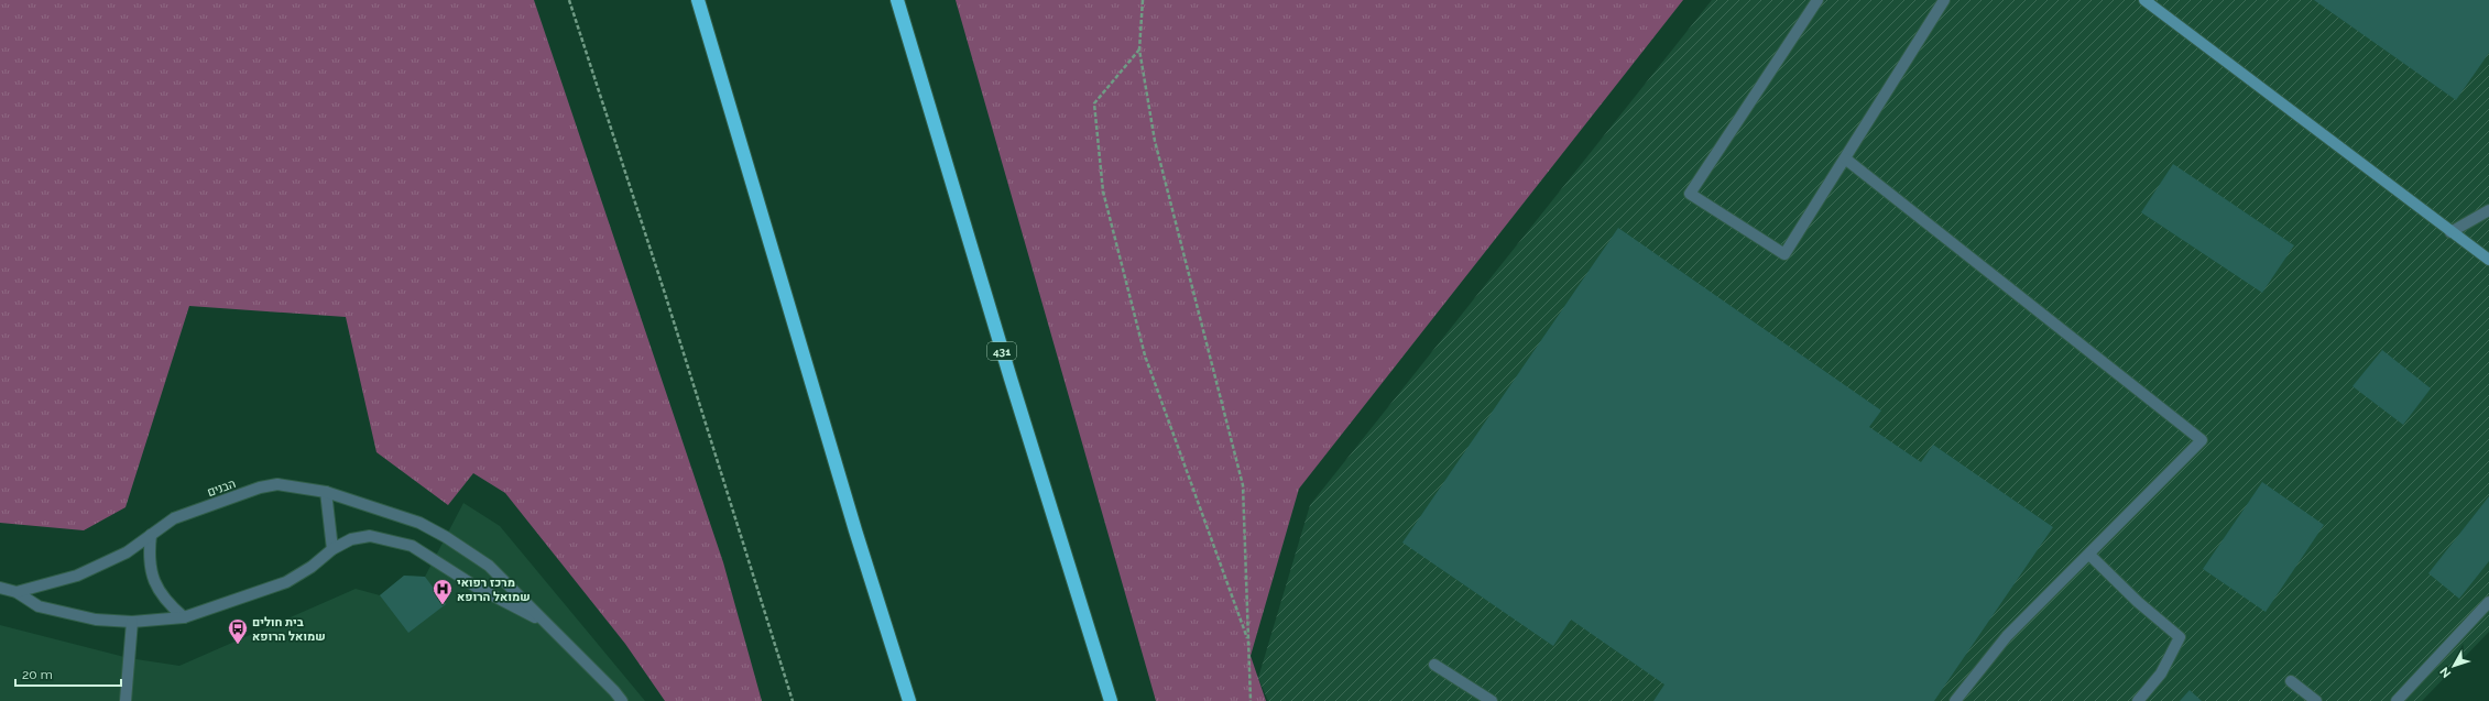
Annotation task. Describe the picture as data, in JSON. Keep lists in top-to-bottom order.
{
  "streets": {
    "highway": ["431"],
    "street": ["הבנים"]
  },
  "places": {
    "hospital": ["מרכז רפואי שמואל הרופא"],
    "bus stop": ["בית חולים שמואל הרופא"]
  },
  "scale_bar": "20 m",
  "north": "bottom left"
}
